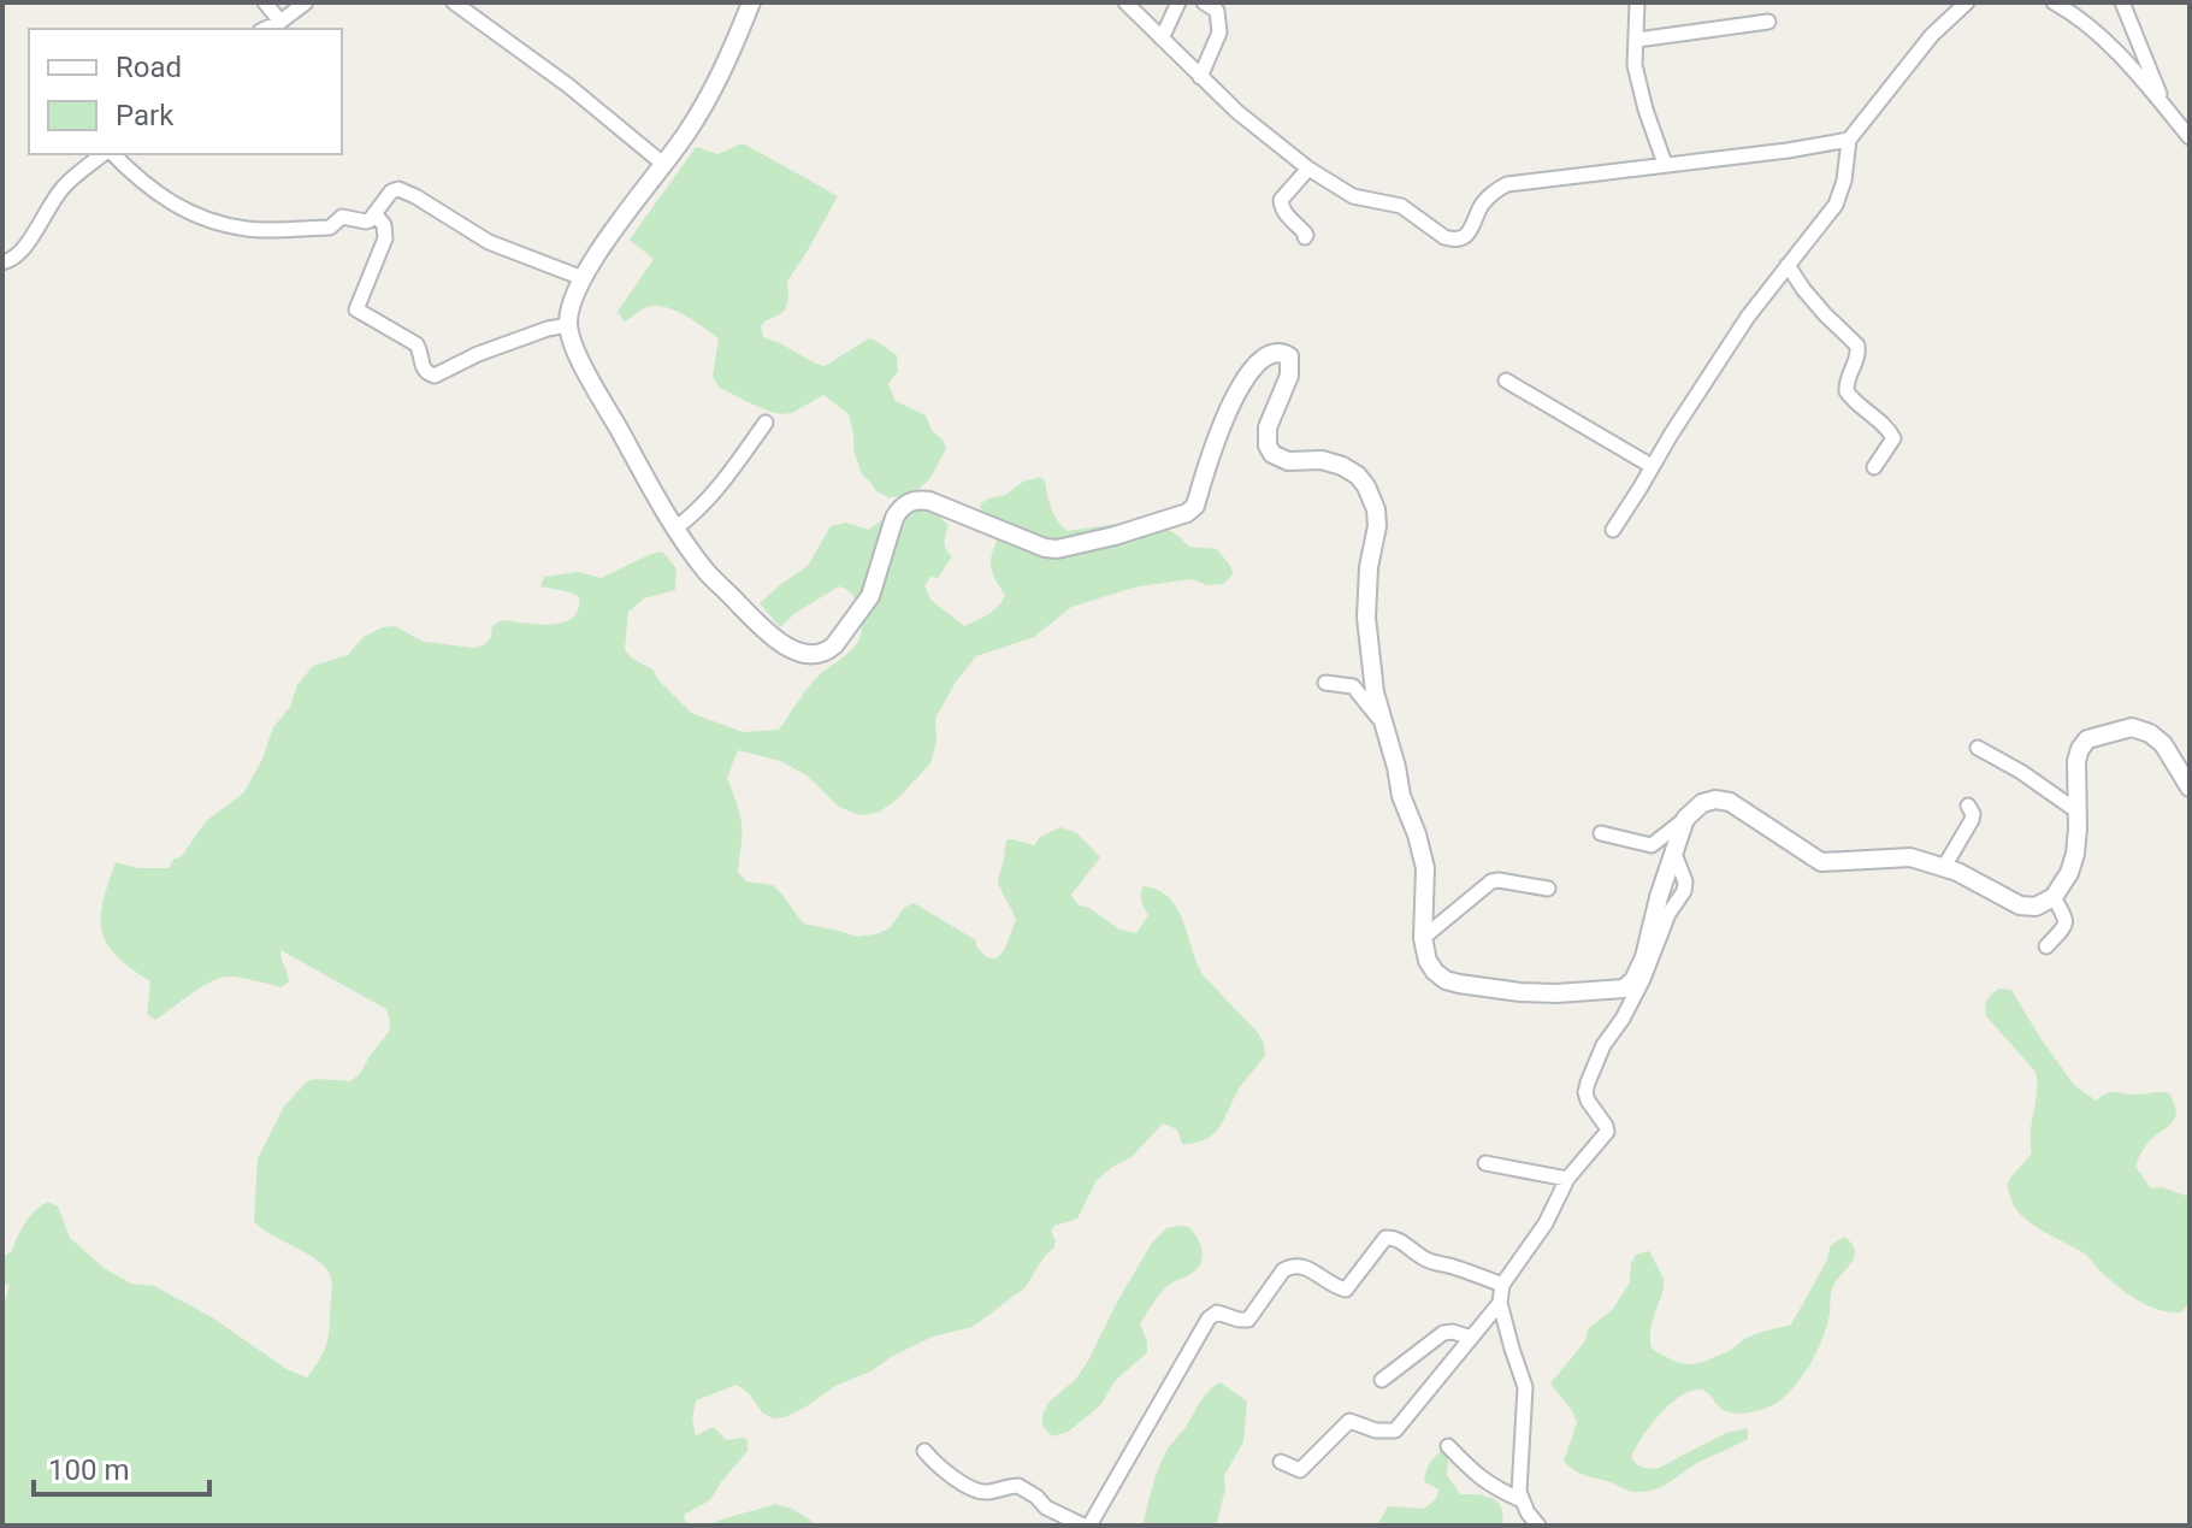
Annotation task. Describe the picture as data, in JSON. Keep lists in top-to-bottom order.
{
  "legend": ["Road", "Park"],
  "scale_bar": "100 m"
}
